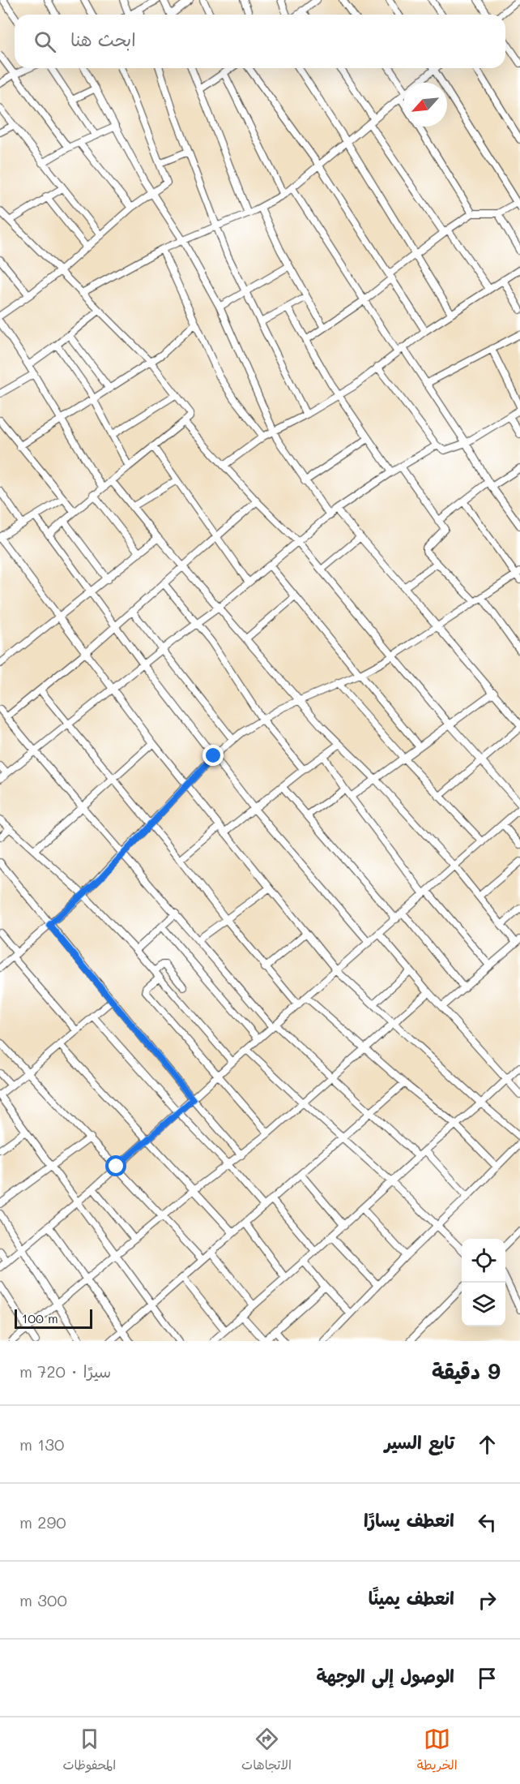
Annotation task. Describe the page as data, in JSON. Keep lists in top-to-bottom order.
{
  "scale_bar": "100 m",
  "north": "bottom left",
  "page": {
    "search": "ابحث هنا",
    "scale": "100 m",
    "heading": ["9 دقيقة", "سيرًا · 720 m"],
    "list": [
      ["تابع السير", "130 m"],
      ["انعطف يسارًا", "290 m"],
      ["انعطف يمينًا", "300 m"],
      "الوصول إلى الوجهة"
    ],
    "nav": ["الخريطة", "الاتجاهات", "المحفوظات"]
  }
}
